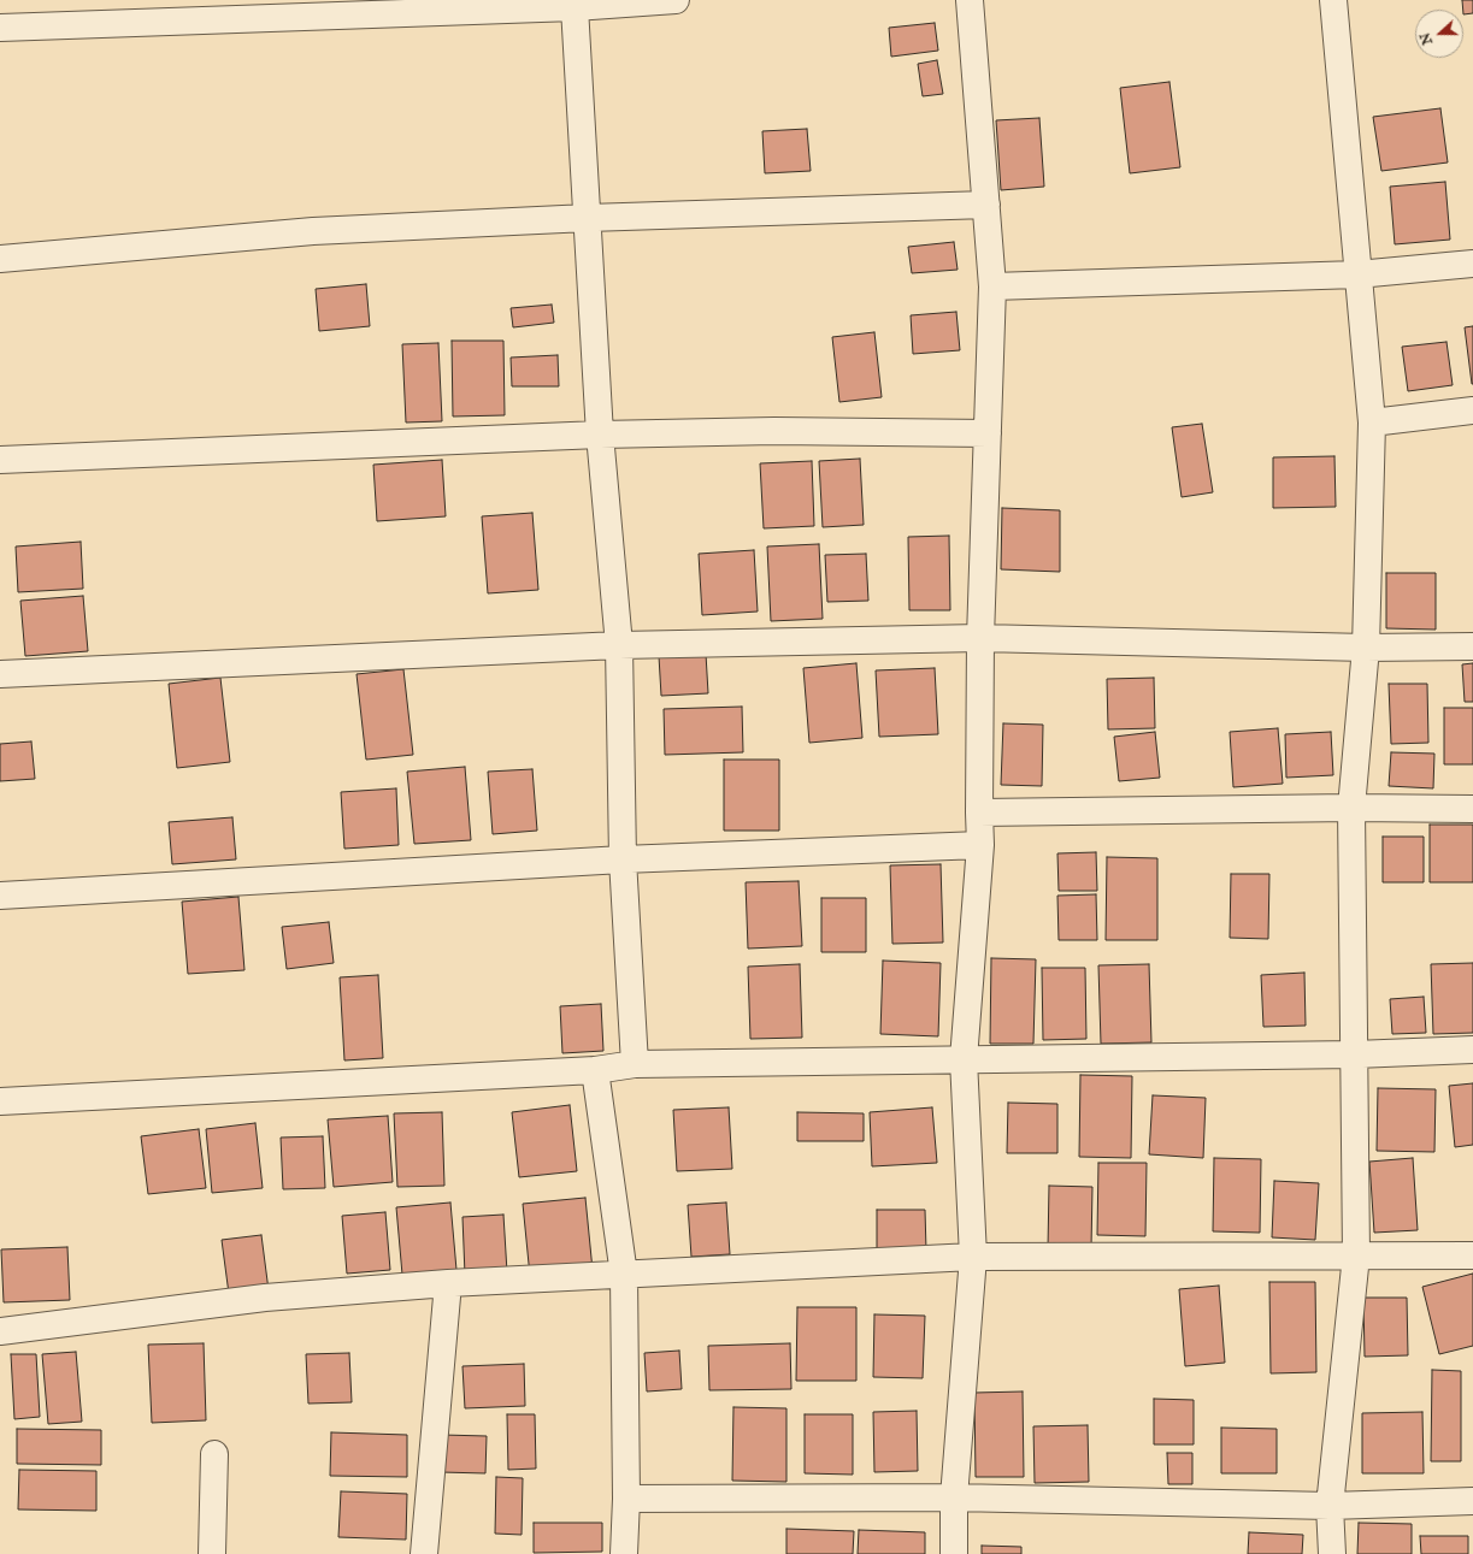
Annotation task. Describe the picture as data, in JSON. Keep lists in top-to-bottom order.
{
  "north": "left"
}
